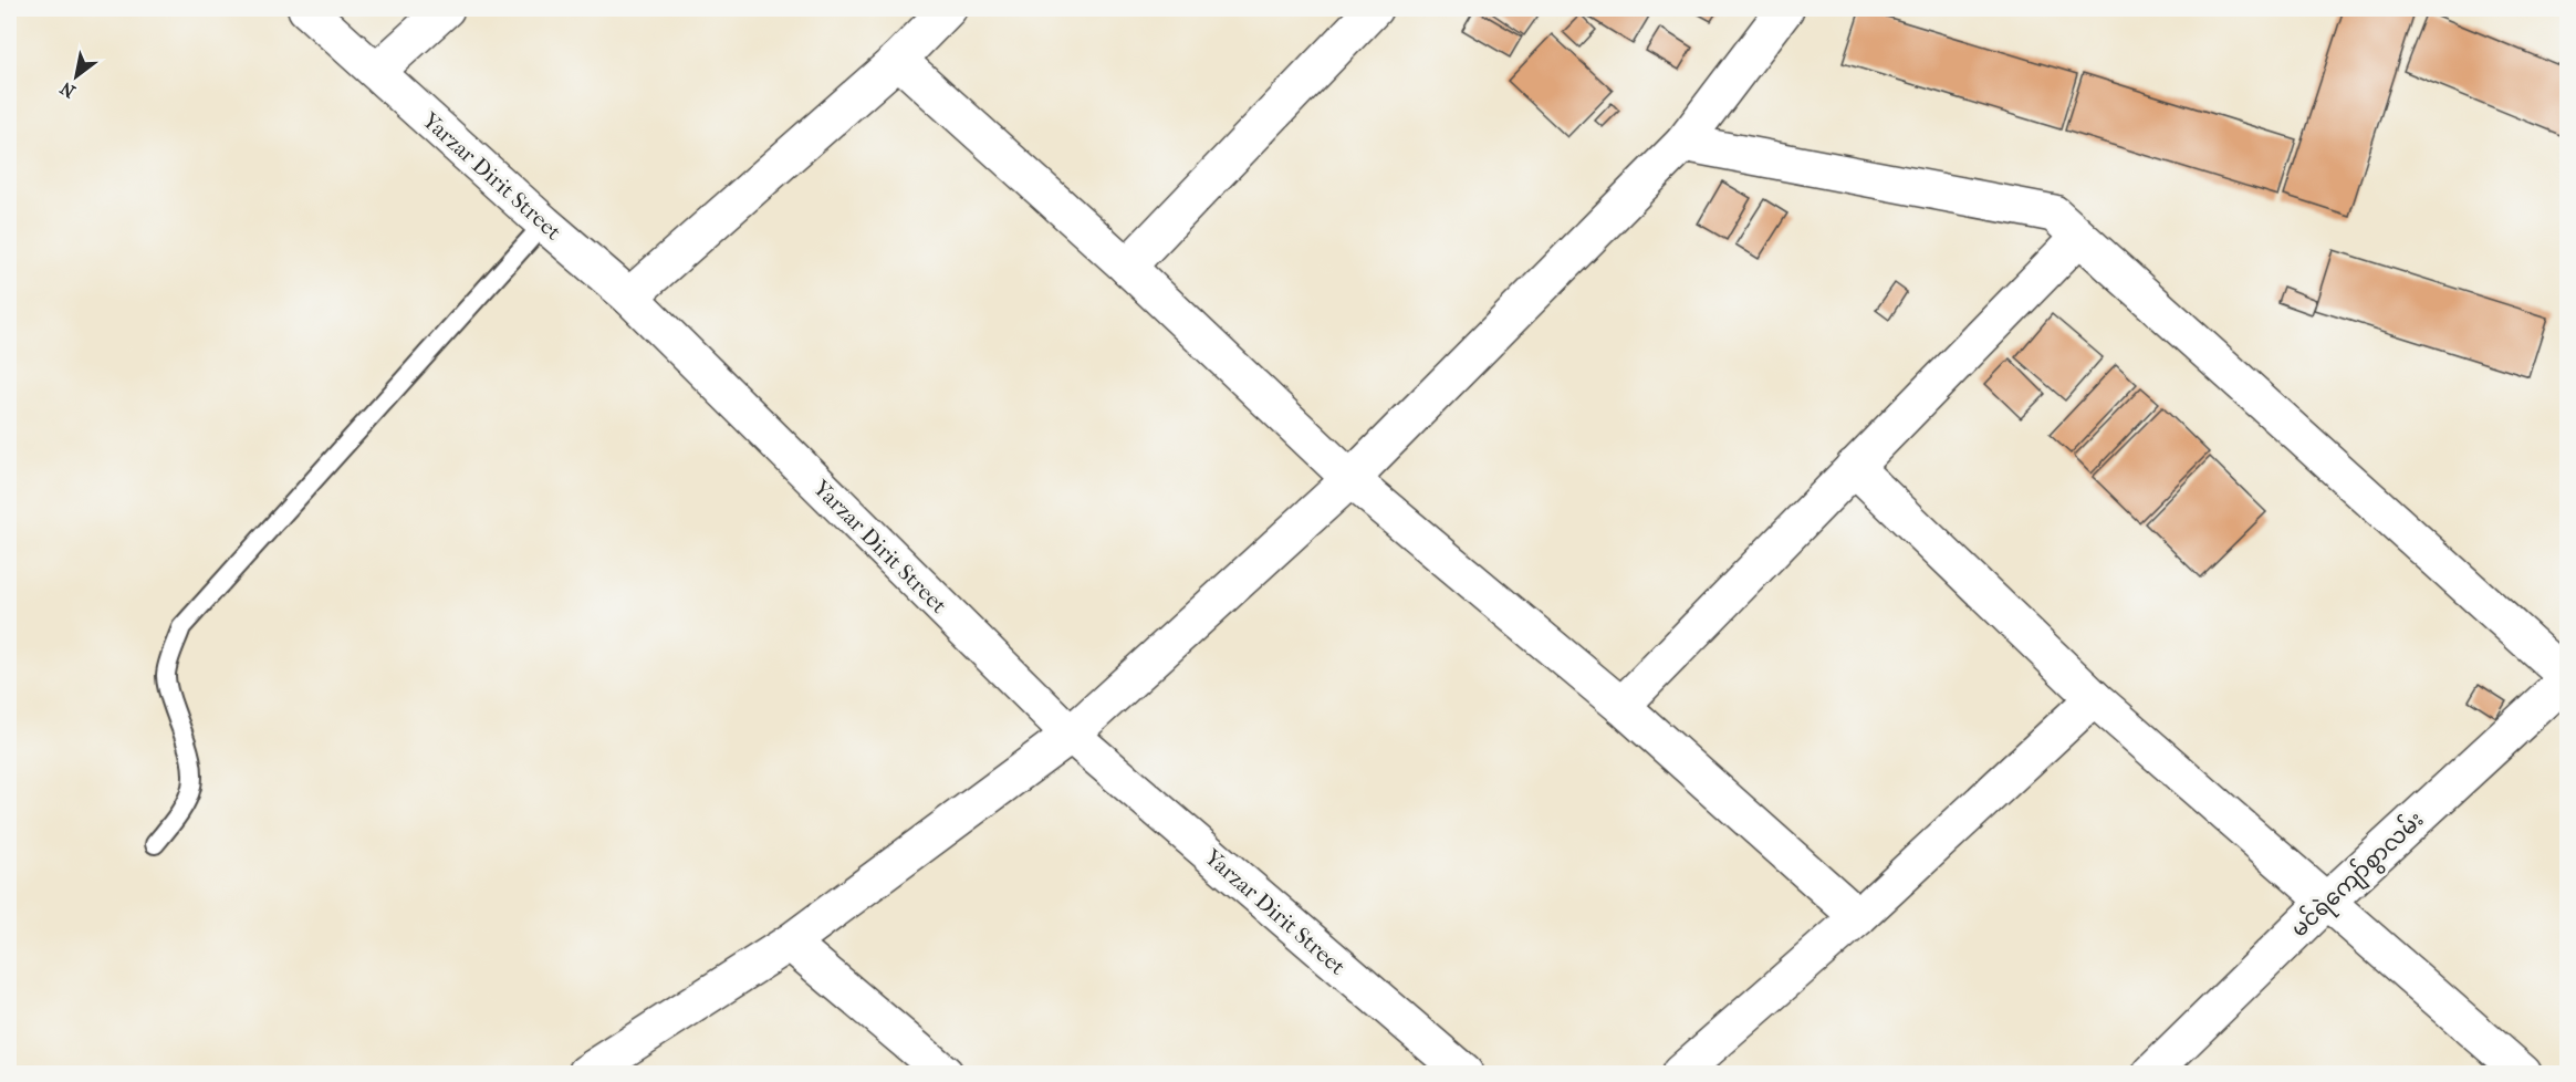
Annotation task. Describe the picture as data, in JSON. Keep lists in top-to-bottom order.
{
  "streets": {
    "street": ["Yarzar Dirit Street", "မင်ရဲကျော်စွာလမ်း"]
  },
  "north": "bottom left"
}
